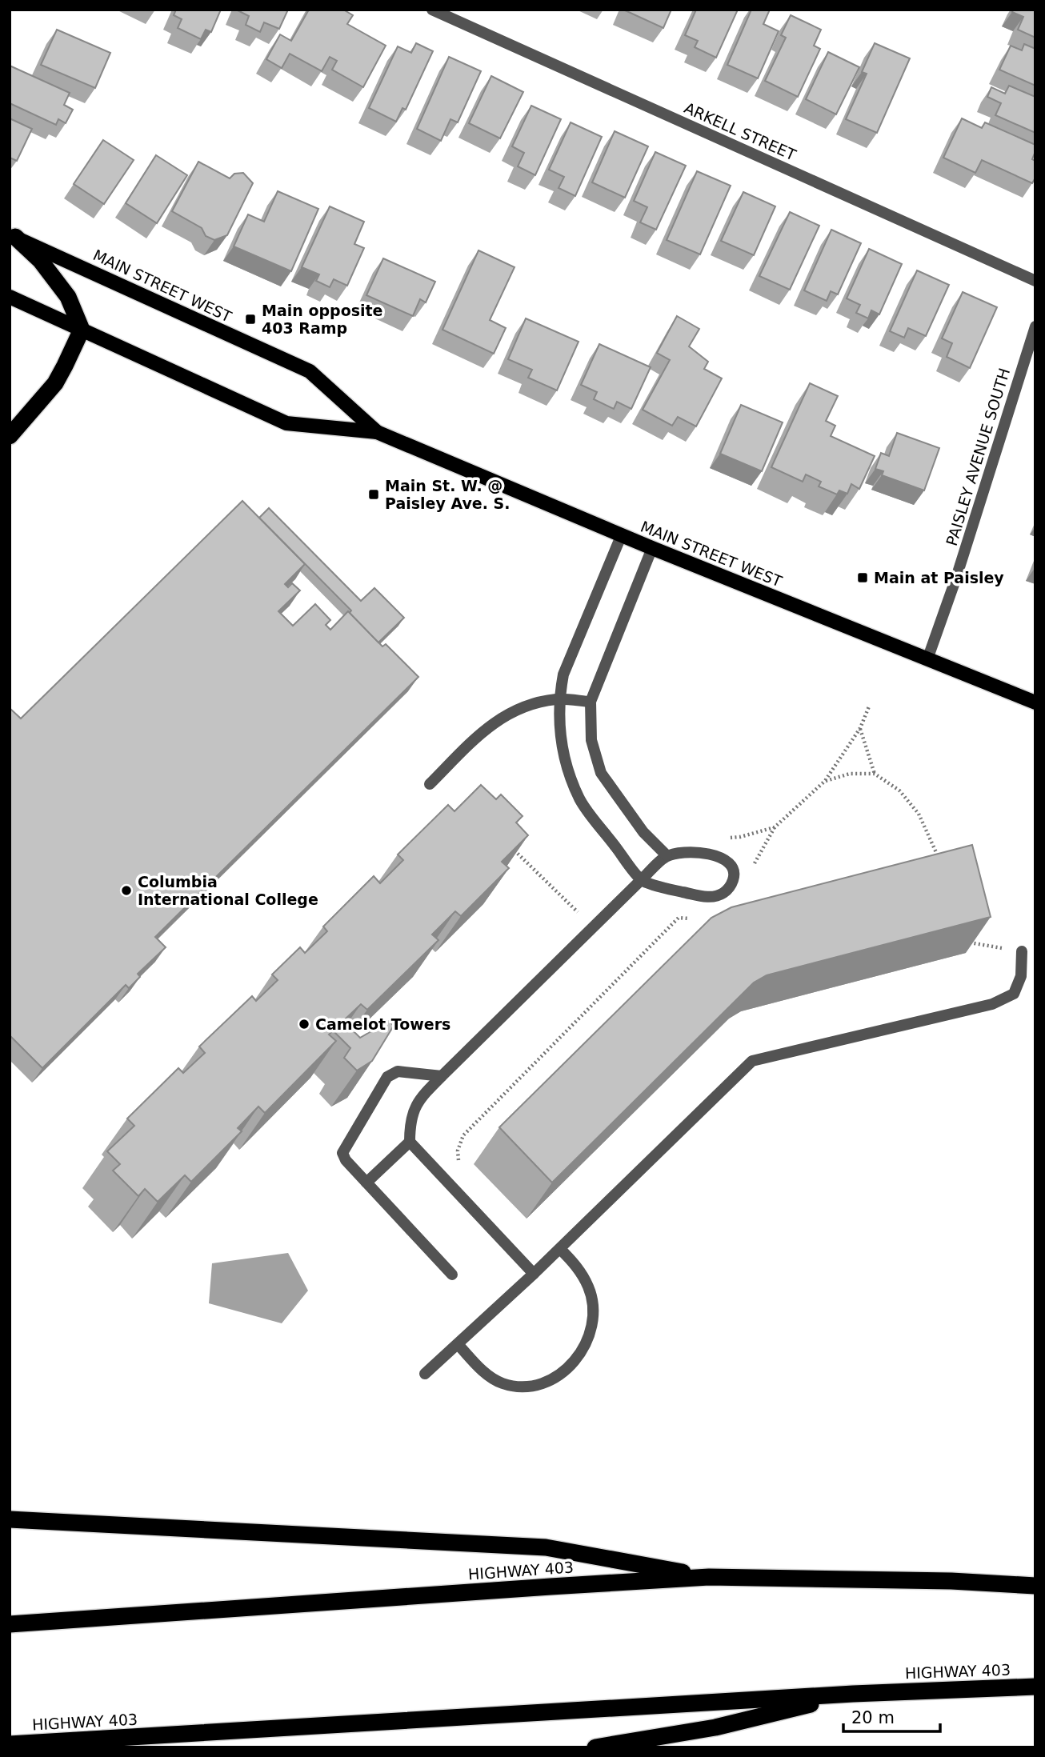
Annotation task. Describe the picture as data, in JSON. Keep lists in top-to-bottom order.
{
  "streets": {
    "highway": ["HIGHWAY 403"],
    "main road": ["MAIN STREET WEST"],
    "street": ["ARKELL STREET", "PAISLEY AVENUE SOUTH"]
  },
  "crossings": [
    ["MAIN STREET WEST", "PAISLEY AVENUE SOUTH"]
  ],
  "places": {
    "transit": ["Main opposite 403 Ramp", "Main St. W. @ Paisley Ave. S.", "Main at Paisley"],
    "other": ["Columbia International College", "Camelot Towers"]
  },
  "scale_bar": "20 m"
}
